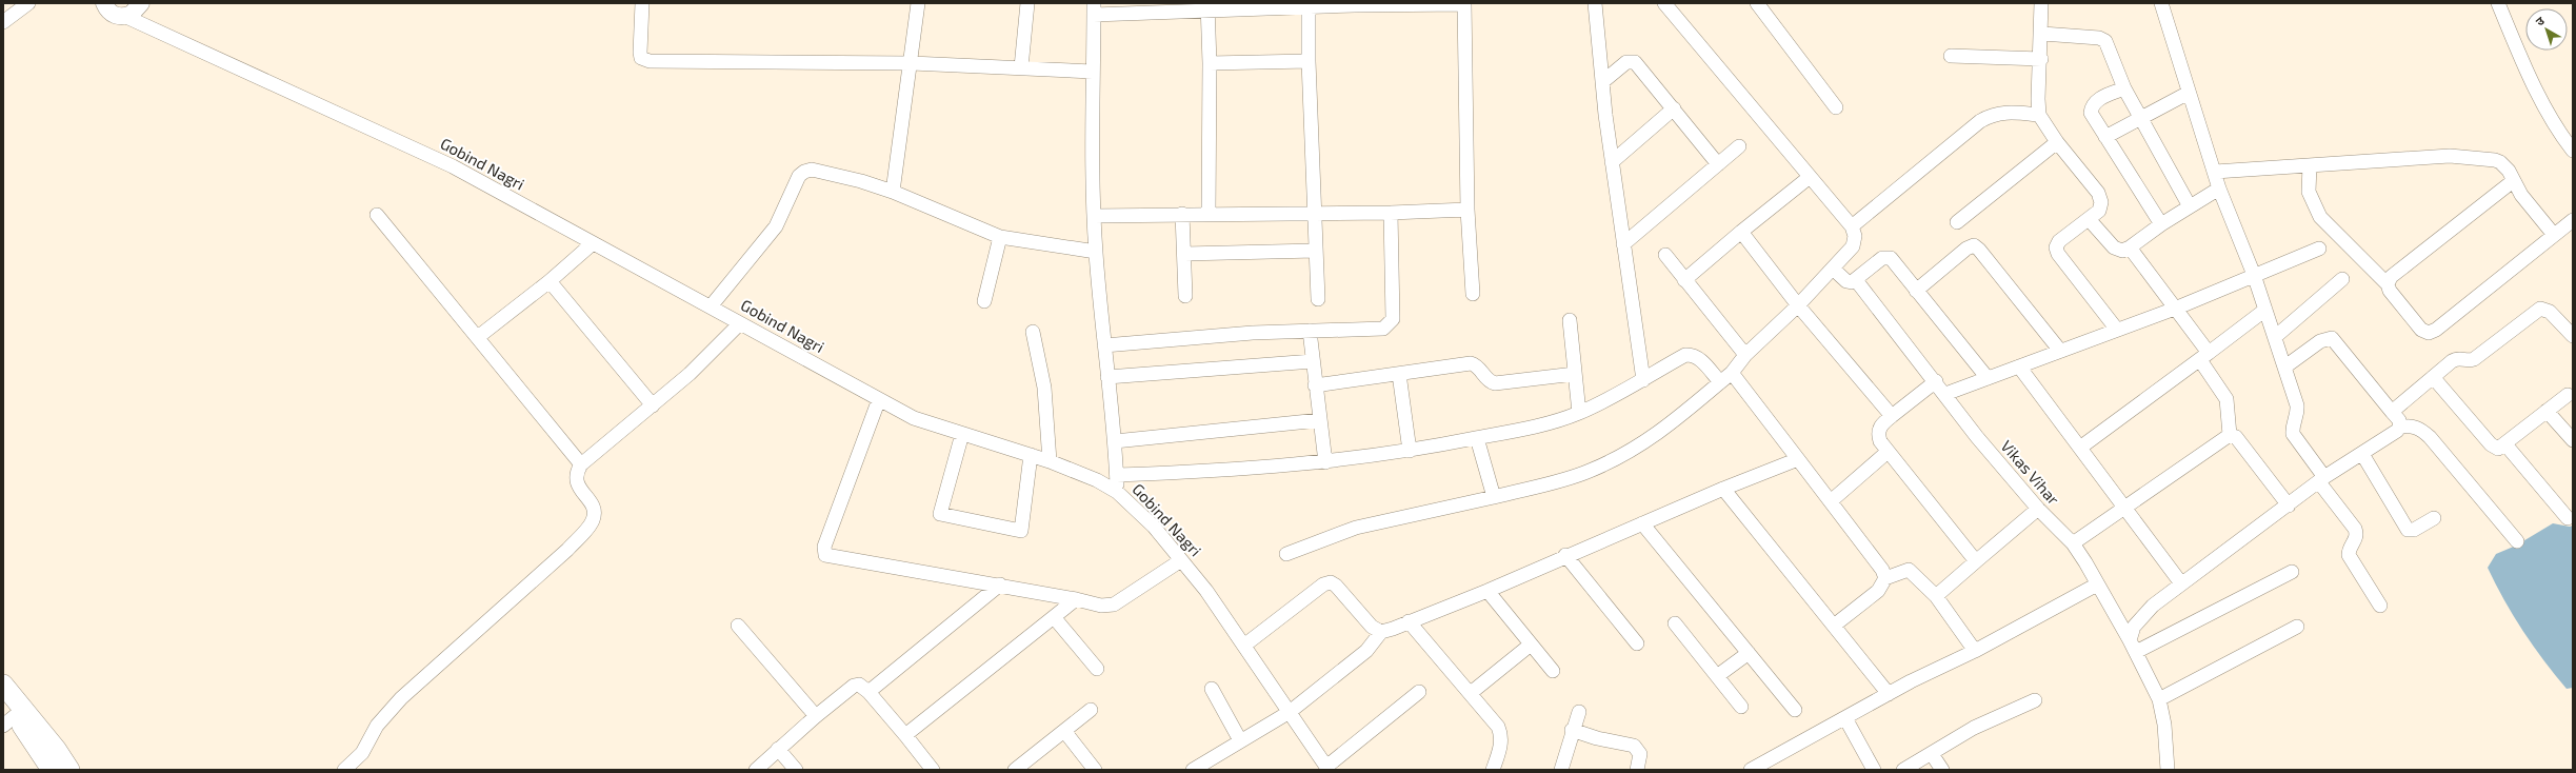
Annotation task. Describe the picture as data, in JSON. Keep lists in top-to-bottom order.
{
  "streets": {
    "street": ["Gobind Nagri", "Vikas Vihar"]
  },
  "north": "top left"
}
